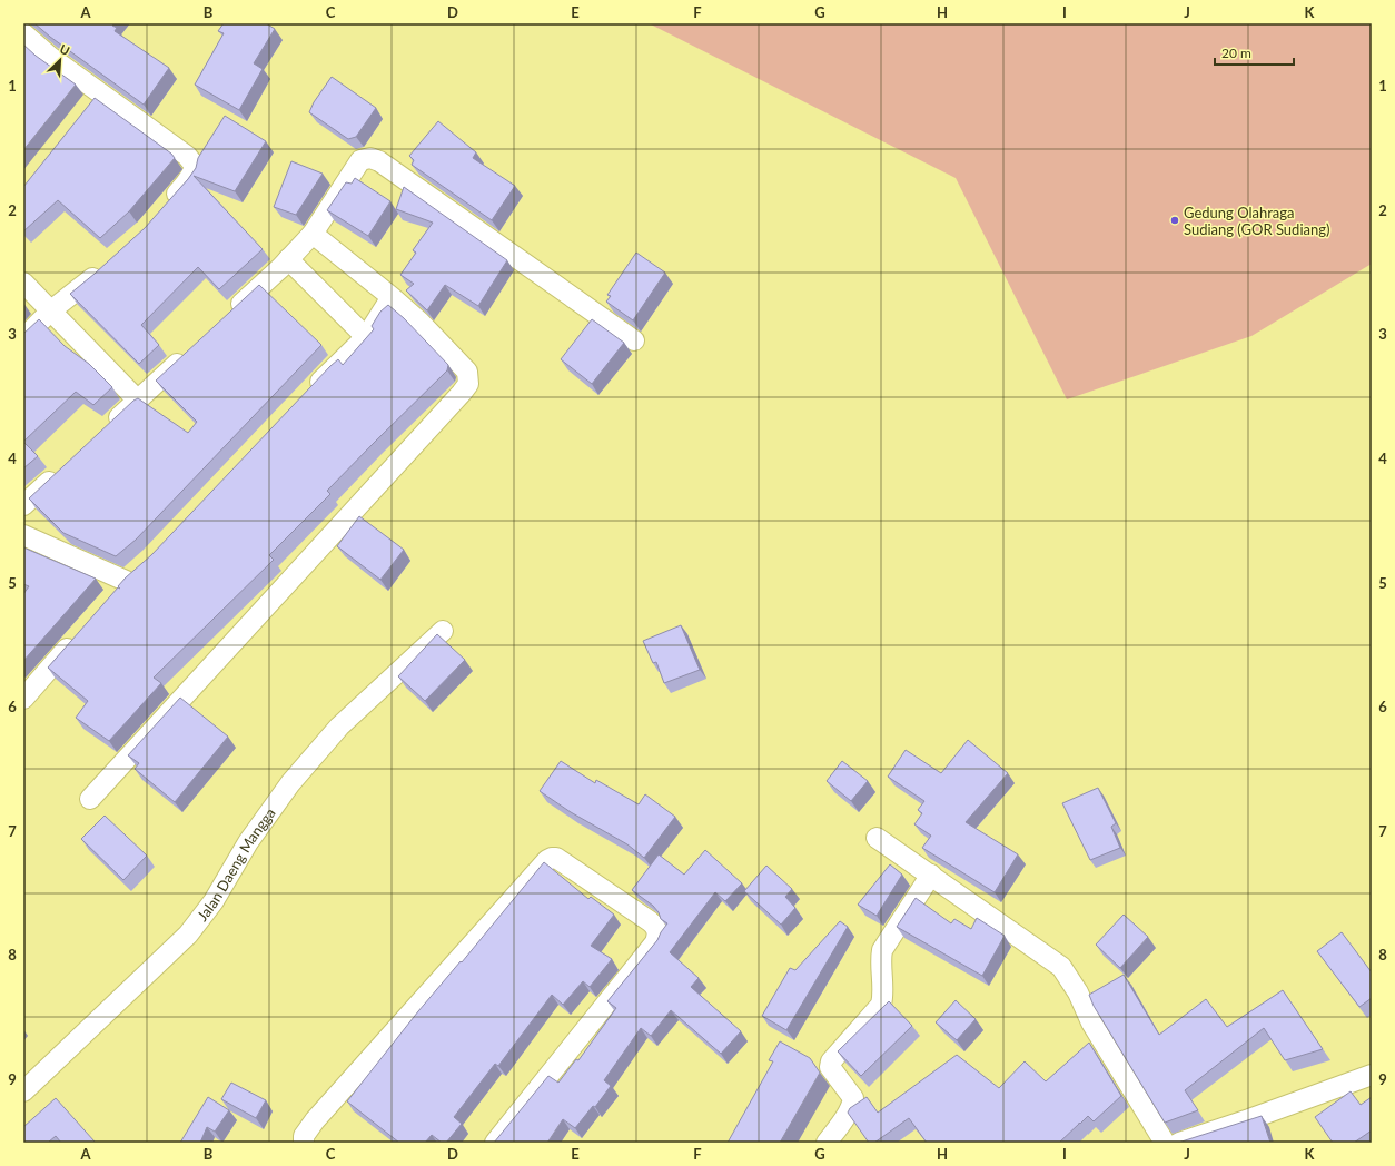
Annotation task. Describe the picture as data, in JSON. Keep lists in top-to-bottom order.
{
  "streets": {
    "street": ["Jalan Daeng Mangga"]
  },
  "places": ["Gedung Olahraga Sudiang (GOR Sudiang)"],
  "scale_bar": "20 m",
  "north": "top right",
  "grid": {
    "columns": [
      "A",
      "B",
      "C",
      "D",
      "E",
      "F",
      "G",
      "H",
      "I",
      "J",
      "K"
    ],
    "rows": [
      "1",
      "2",
      "3",
      "4",
      "5",
      "6",
      "7",
      "8",
      "9"
    ]
  }
}
